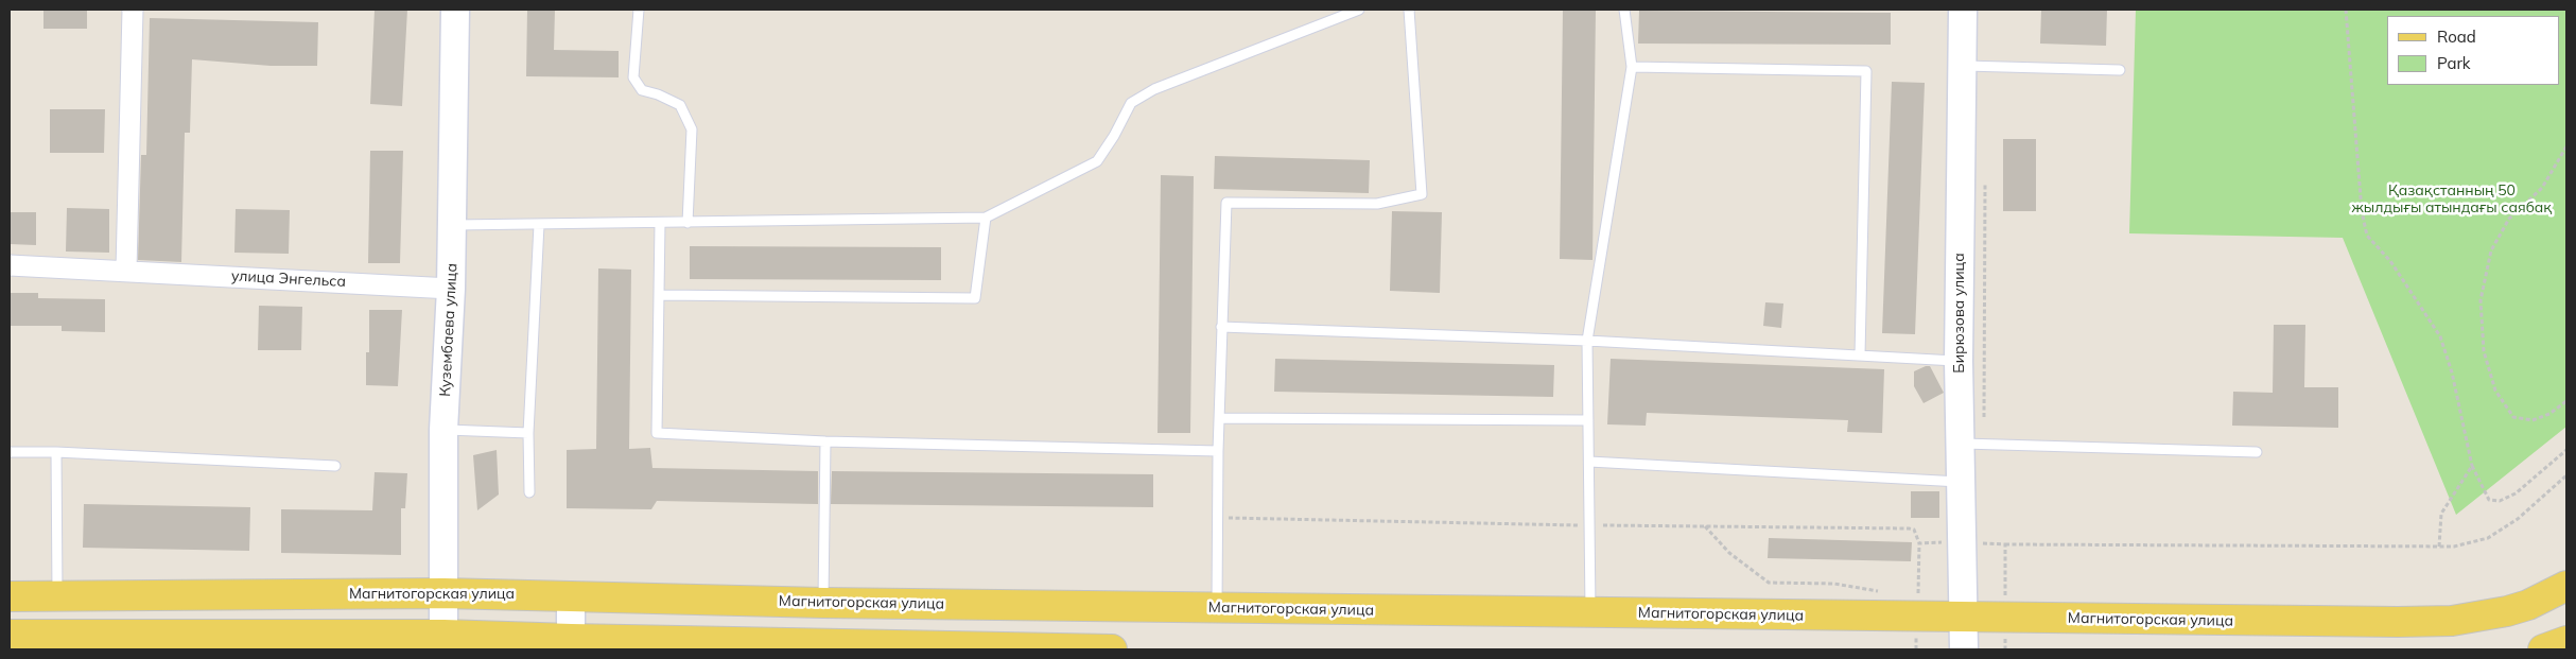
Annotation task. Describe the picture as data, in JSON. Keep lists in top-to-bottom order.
{
  "streets": {
    "main road": ["Магнитогорская улица"],
    "street": ["улица Энгельса", "Бирюзова улица", "Кузембаева улица"]
  },
  "crossings": [
    ["улица Энгельса", "Кузембаева улица"],
    ["Бирюзова улица", "Магнитогорская улица"],
    ["Кузембаева улица", "Магнитогорская улица"]
  ],
  "parks": ["Қазақстанның 50 жылдығы атындағы саябақ"],
  "legend": ["Road", "Park"]
}
